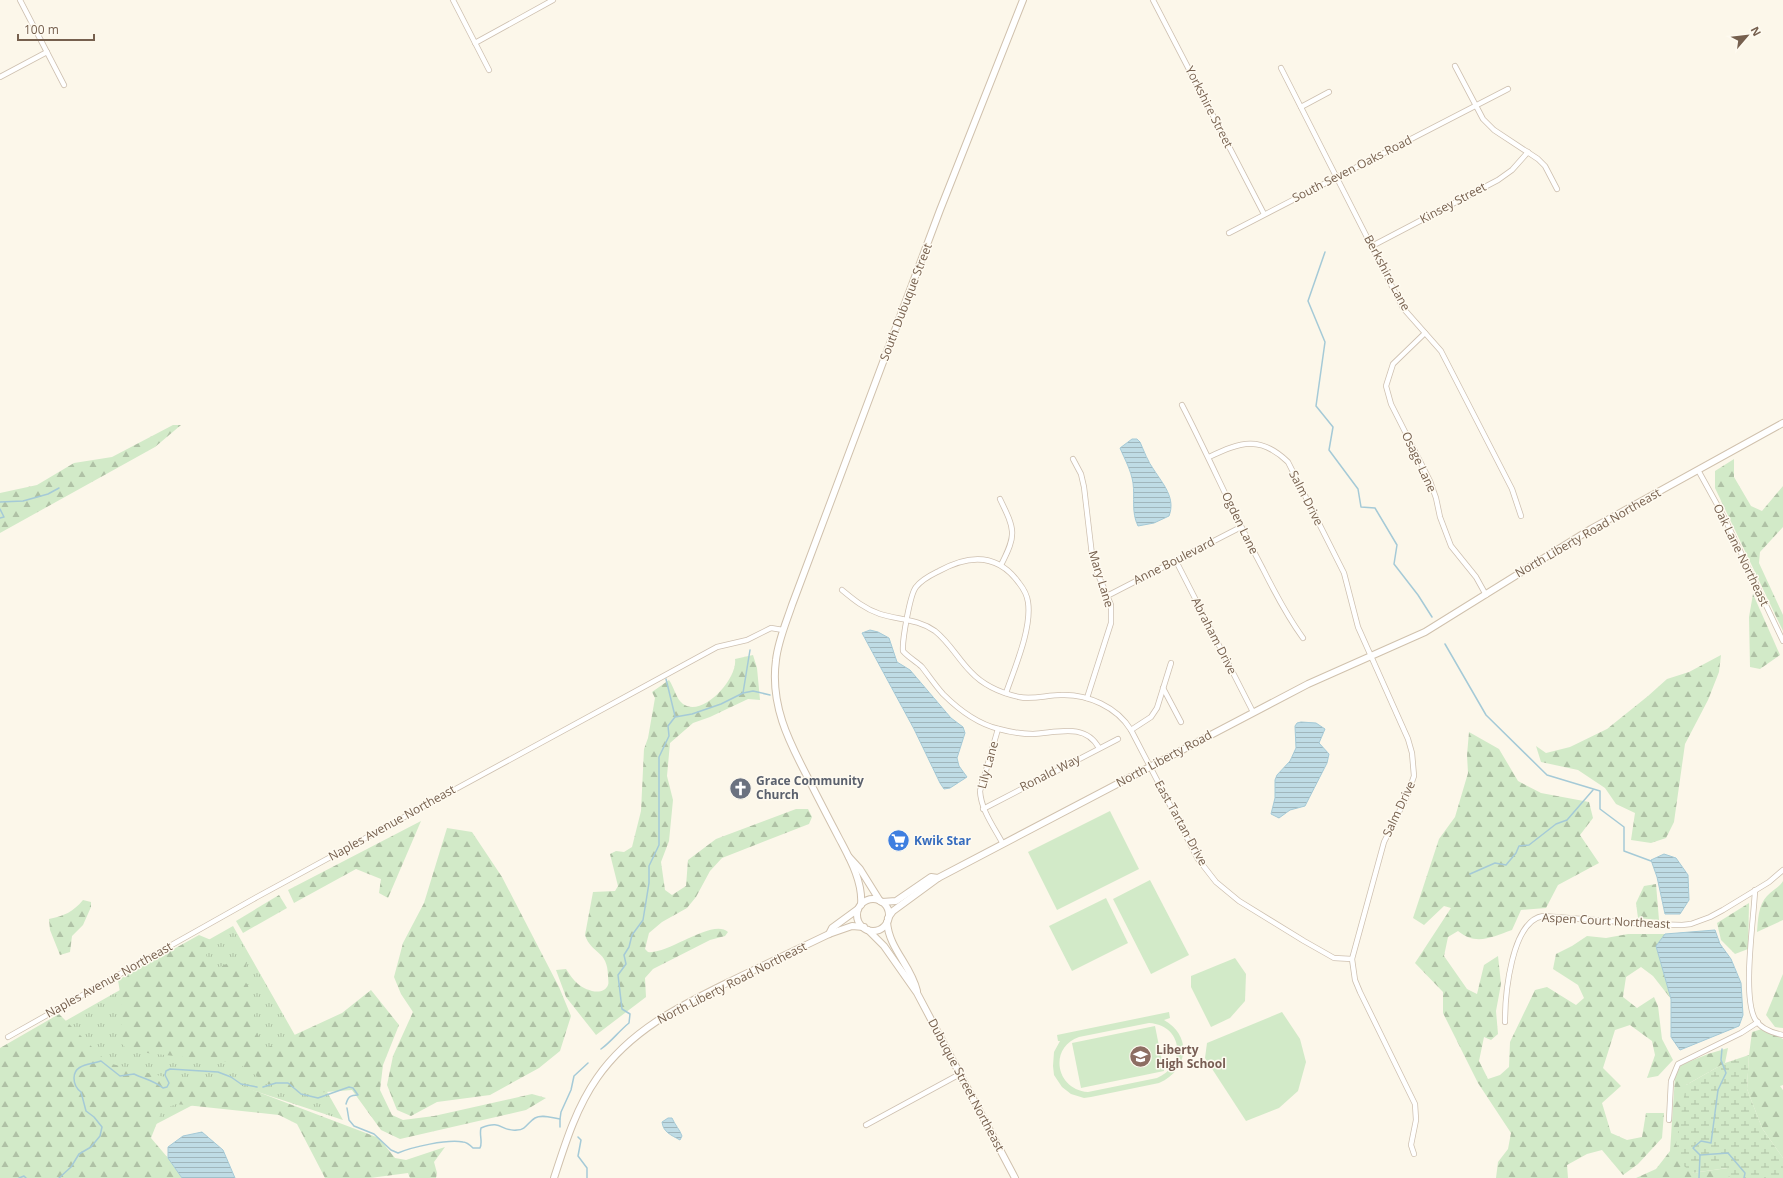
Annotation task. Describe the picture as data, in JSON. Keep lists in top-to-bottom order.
{
  "streets": {
    "main road": [
      "South Dubuque Street",
      "North Liberty Road Northeast",
      "North Liberty Road",
      "Dubuque Street Northeast"
    ],
    "street": [
      "Yorkshire Street",
      "South Seven Oaks Road",
      "Kinsey Street",
      "Berkshire Lane",
      "Osage Lane",
      "Salm Drive",
      "Ogden Lane",
      "Oak Lane Northeast",
      "Anne Boulevard",
      "Mary Lane",
      "Abraham Drive",
      "Lily Lane",
      "Ronald Way",
      "Naples Avenue Northeast",
      "East Tartan Drive",
      "Aspen Court Northeast"
    ]
  },
  "crossings": [
    ["Yorkshire Street", "South Seven Oaks Road"],
    ["South Seven Oaks Road", "Berkshire Lane"],
    ["Kinsey Street", "Berkshire Lane"],
    ["Berkshire Lane", "Osage Lane"],
    ["South Dubuque Street", "Naples Avenue Northeast"],
    ["Osage Lane", "North Liberty Road Northeast"],
    ["Salm Drive", "Ogden Lane"],
    ["Salm Drive", "North Liberty Road"],
    ["Salm Drive", "East Tartan Drive"],
    ["Ogden Lane", "Anne Boulevard"],
    ["North Liberty Road Northeast", "Oak Lane Northeast"],
    ["North Liberty Road Northeast", "North Liberty Road"],
    ["North Liberty Road Northeast", "Dubuque Street Northeast"],
    ["Anne Boulevard", "Mary Lane"],
    ["Anne Boulevard", "Abraham Drive"],
    ["Mary Lane", "East Tartan Drive"],
    ["Abraham Drive", "North Liberty Road"],
    ["North Liberty Road", "Lily Lane"],
    ["North Liberty Road", "East Tartan Drive"],
    ["North Liberty Road", "Dubuque Street Northeast"],
    ["Lily Lane", "Ronald Way"]
  ],
  "places": {
    "church": ["Grace Community Church"],
    "supermarket": ["Kwik Star"],
    "school or university": ["Liberty High School"]
  },
  "scale_bar": "100 m",
  "north": "top right"
}
